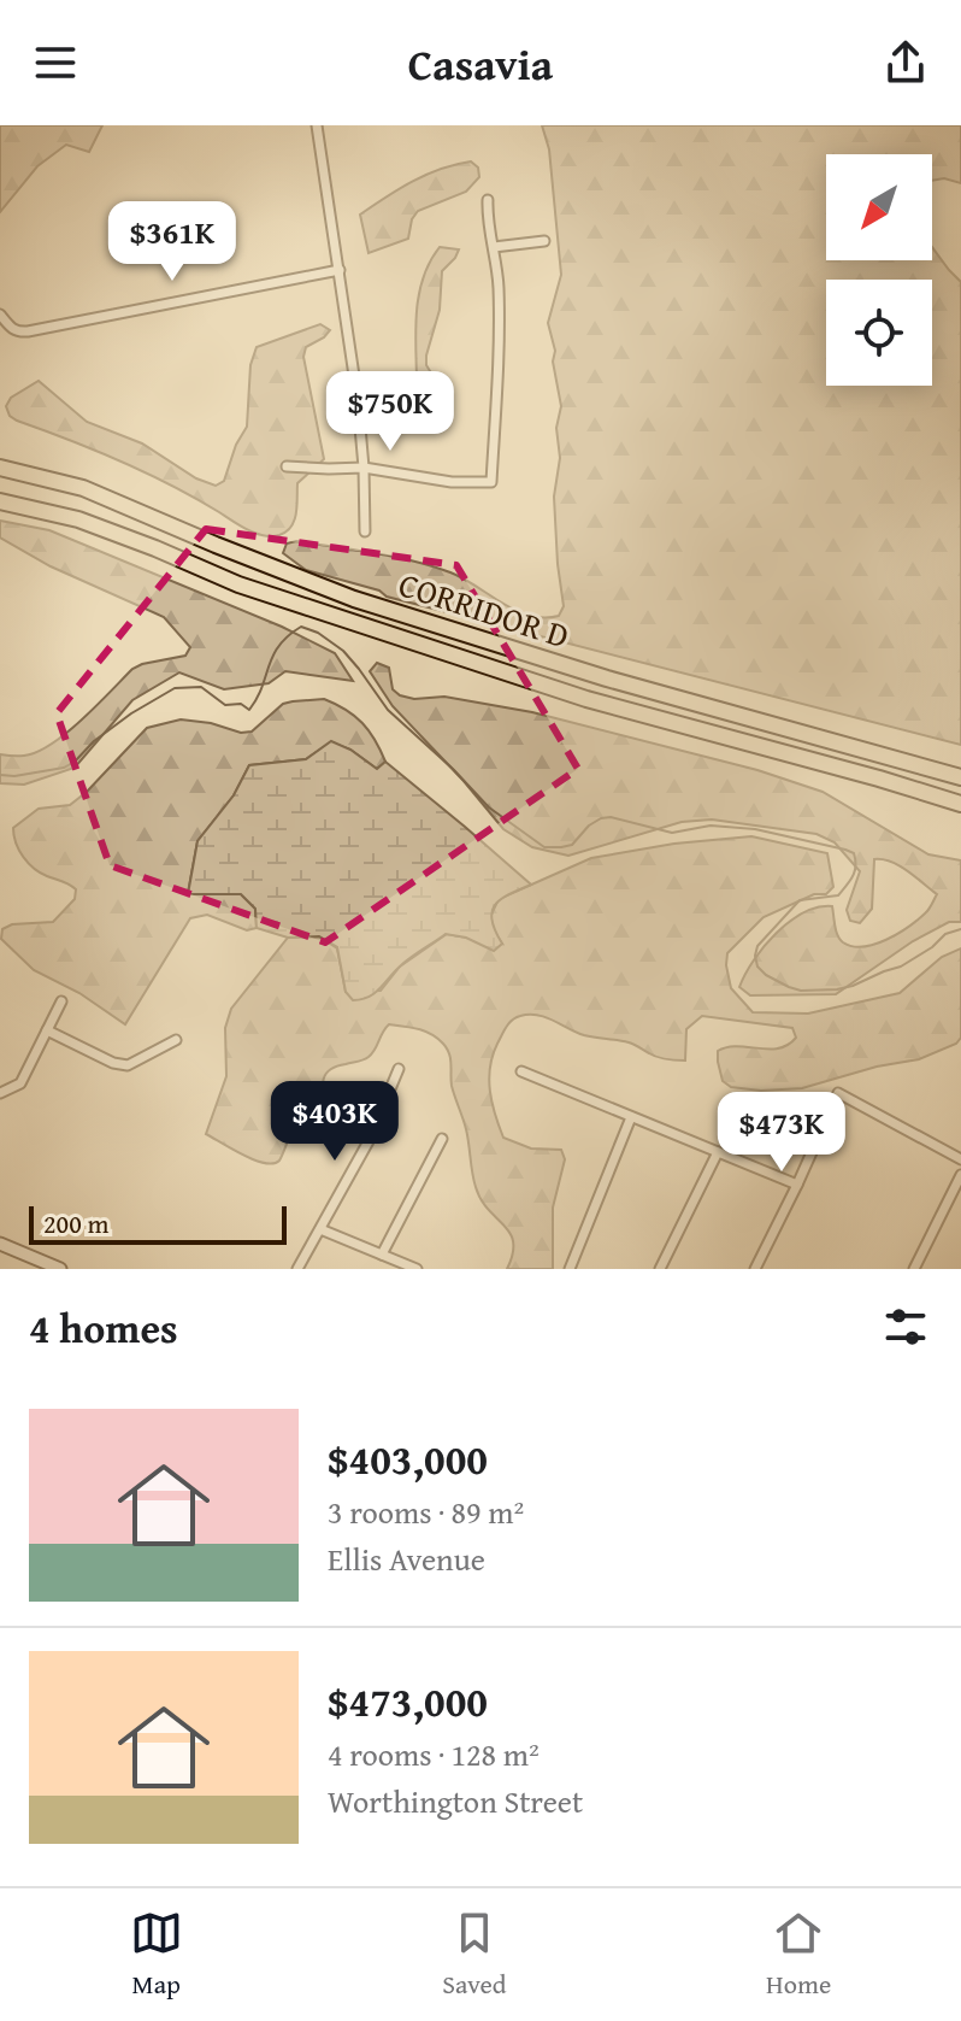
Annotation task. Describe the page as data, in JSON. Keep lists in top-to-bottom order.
{
  "streets": {
    "highway": ["CORRIDOR D"]
  },
  "scale_bar": "200 m",
  "north": "bottom left",
  "page": {
    "header": "Casavia",
    "price": [
      "$361K",
      "$750K",
      "$403K",
      "$473K"
    ],
    "scale": "200 m",
    "heading": "4 homes",
    "list": [
      {
        "name": "$403,000",
        "note": "3 rooms · 89 m² · Ellis Avenue"
      },
      {
        "name": "$473,000",
        "note": "4 rooms · 128 m² · Worthington Street"
      }
    ],
    "tabs": ["Map", "Saved", "Home"]
  }
}
